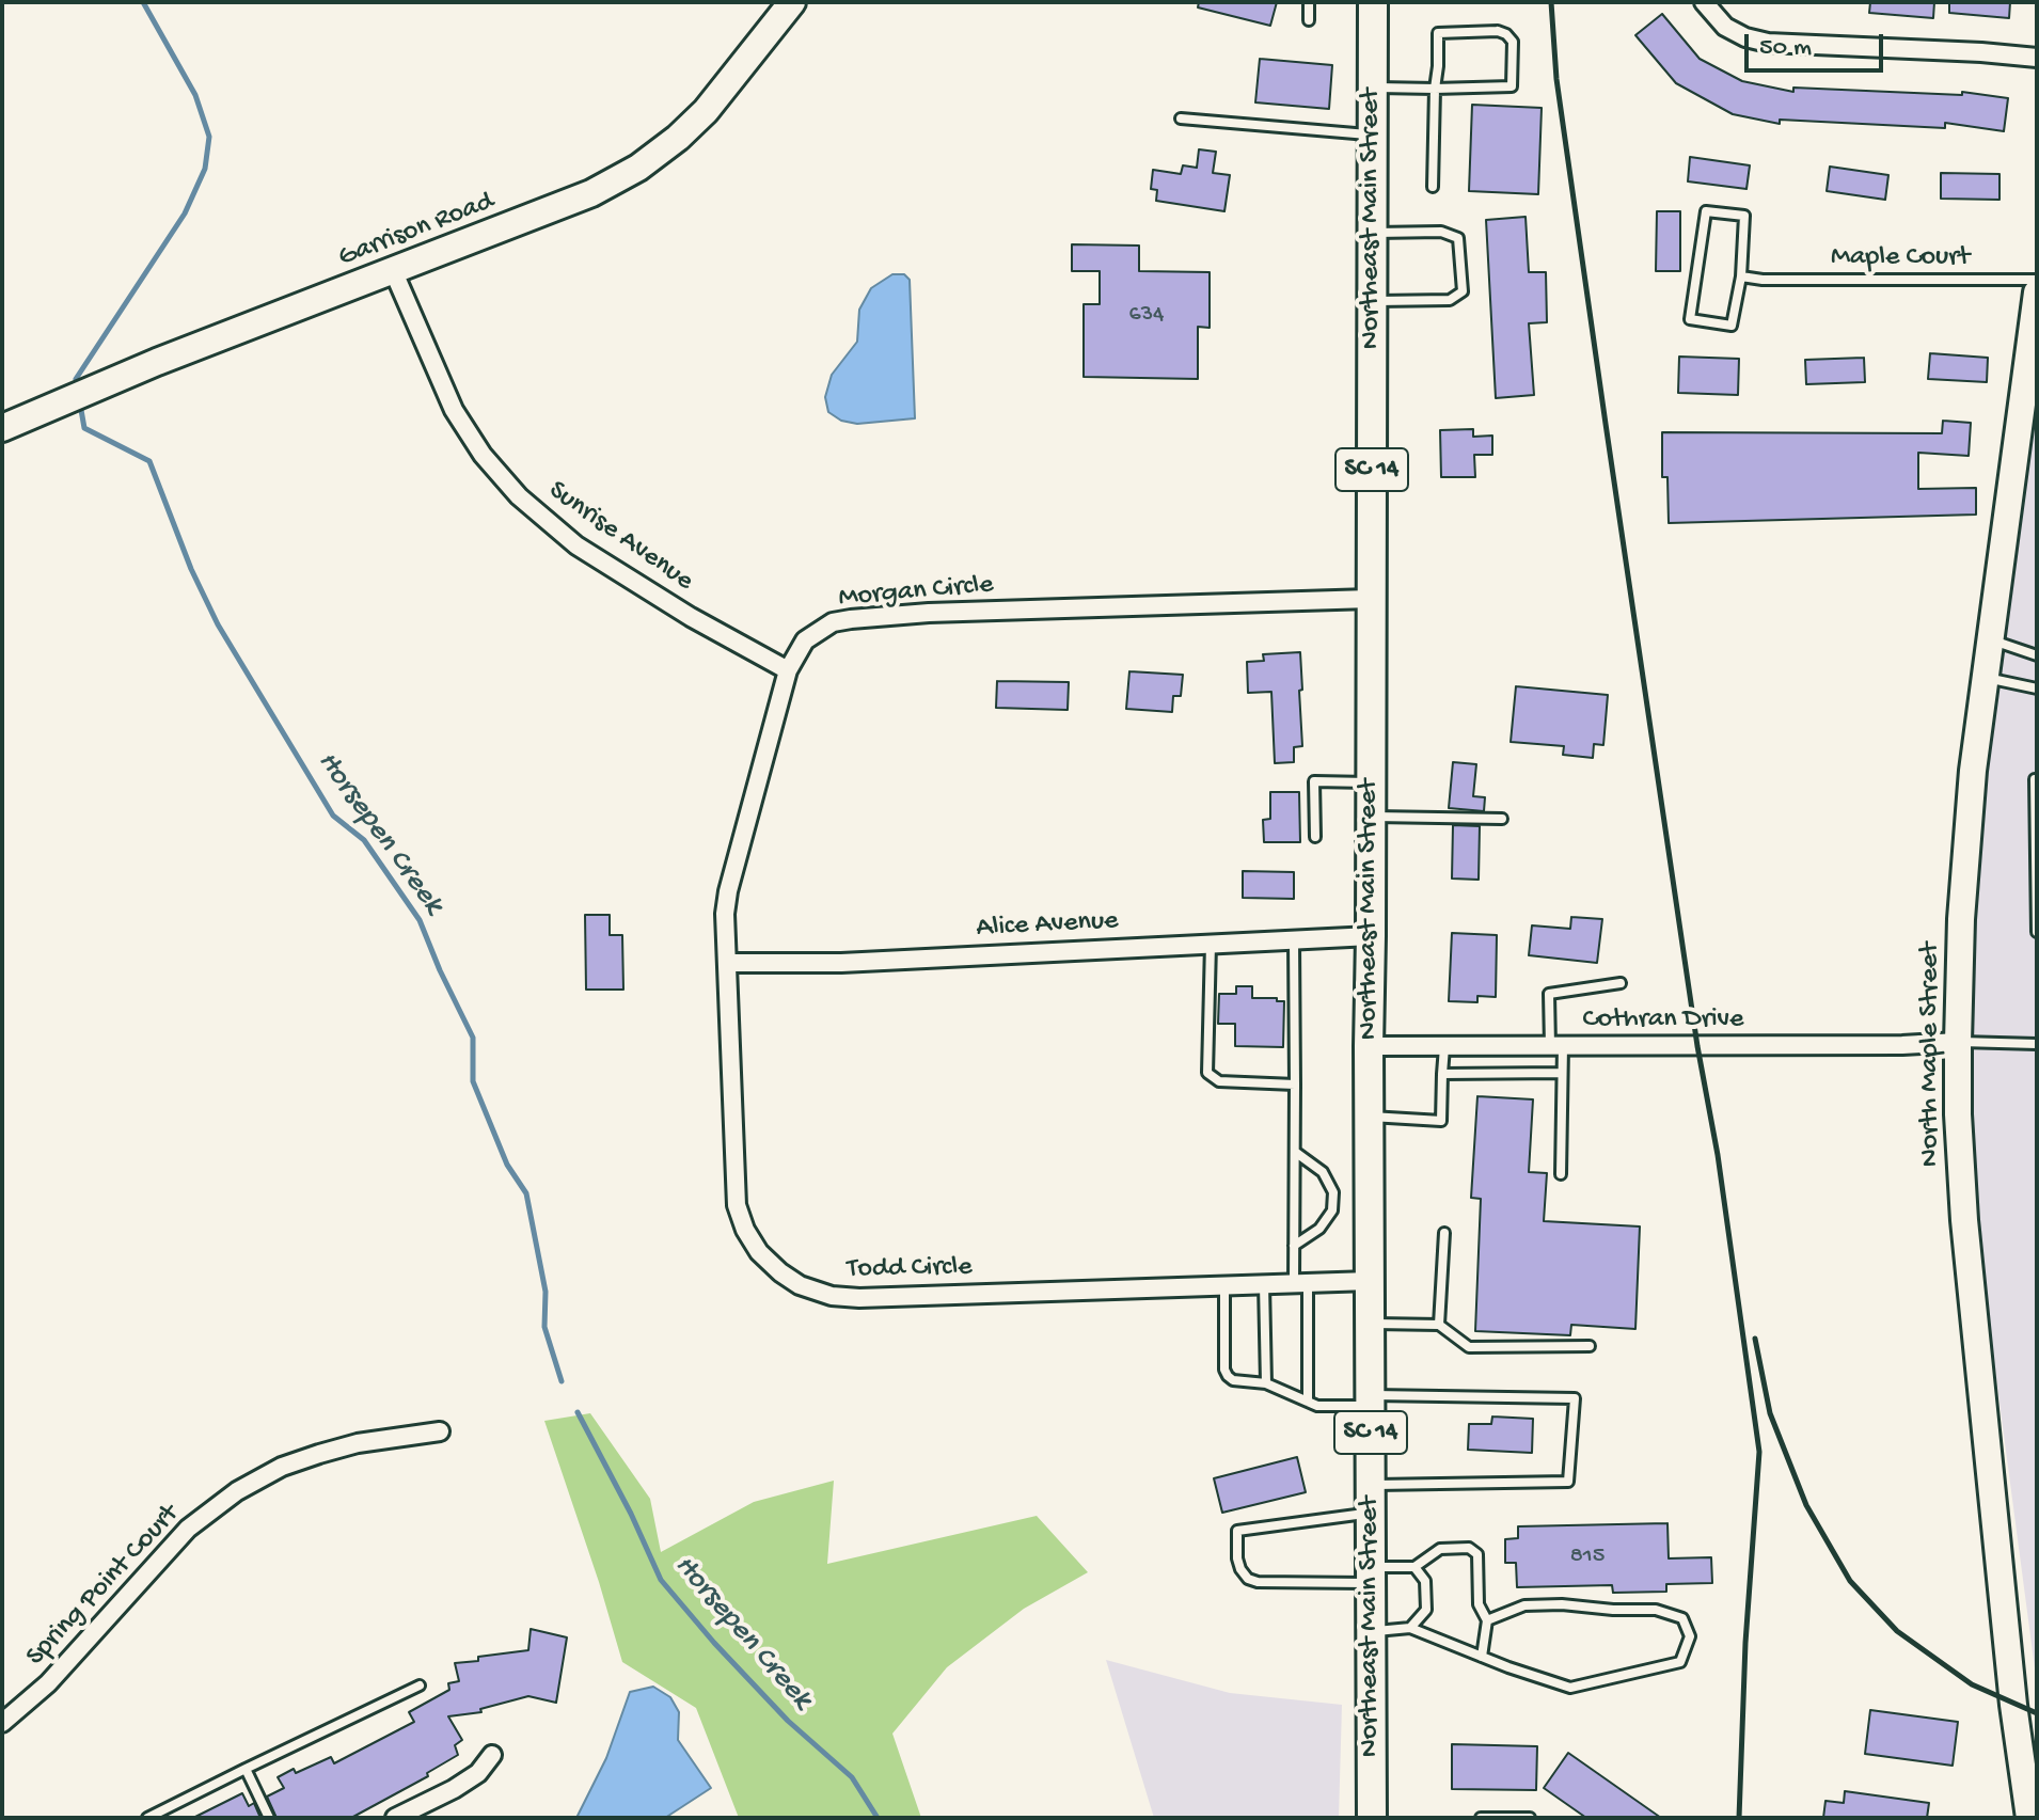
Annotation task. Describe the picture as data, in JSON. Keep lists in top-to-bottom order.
{
  "streets": {
    "main road": ["Northeast Main Street", "SC 14"],
    "street": [
      "Garrison Road",
      "Sunrise Avenue",
      "Morgan Circle",
      "Alice Avenue",
      "Cothran Drive",
      "North Maple Street",
      "Todd Circle",
      "Spring Point Court"
    ],
    "lane": ["Maple Court"]
  },
  "crossings": [
    ["Northeast Main Street", "Morgan Circle"],
    ["Northeast Main Street", "Alice Avenue"],
    ["Northeast Main Street", "Cothran Drive"],
    ["Northeast Main Street", "Todd Circle"],
    ["Garrison Road", "Sunrise Avenue"],
    ["Sunrise Avenue", "Morgan Circle"],
    ["Morgan Circle", "Alice Avenue"],
    ["Morgan Circle", "Todd Circle"],
    ["Alice Avenue", "Todd Circle"],
    ["Cothran Drive", "North Maple Street"]
  ],
  "water": ["Horsepen Creek"],
  "house_numbers": ["634", "815"],
  "scale_bar": "50 m"
}
